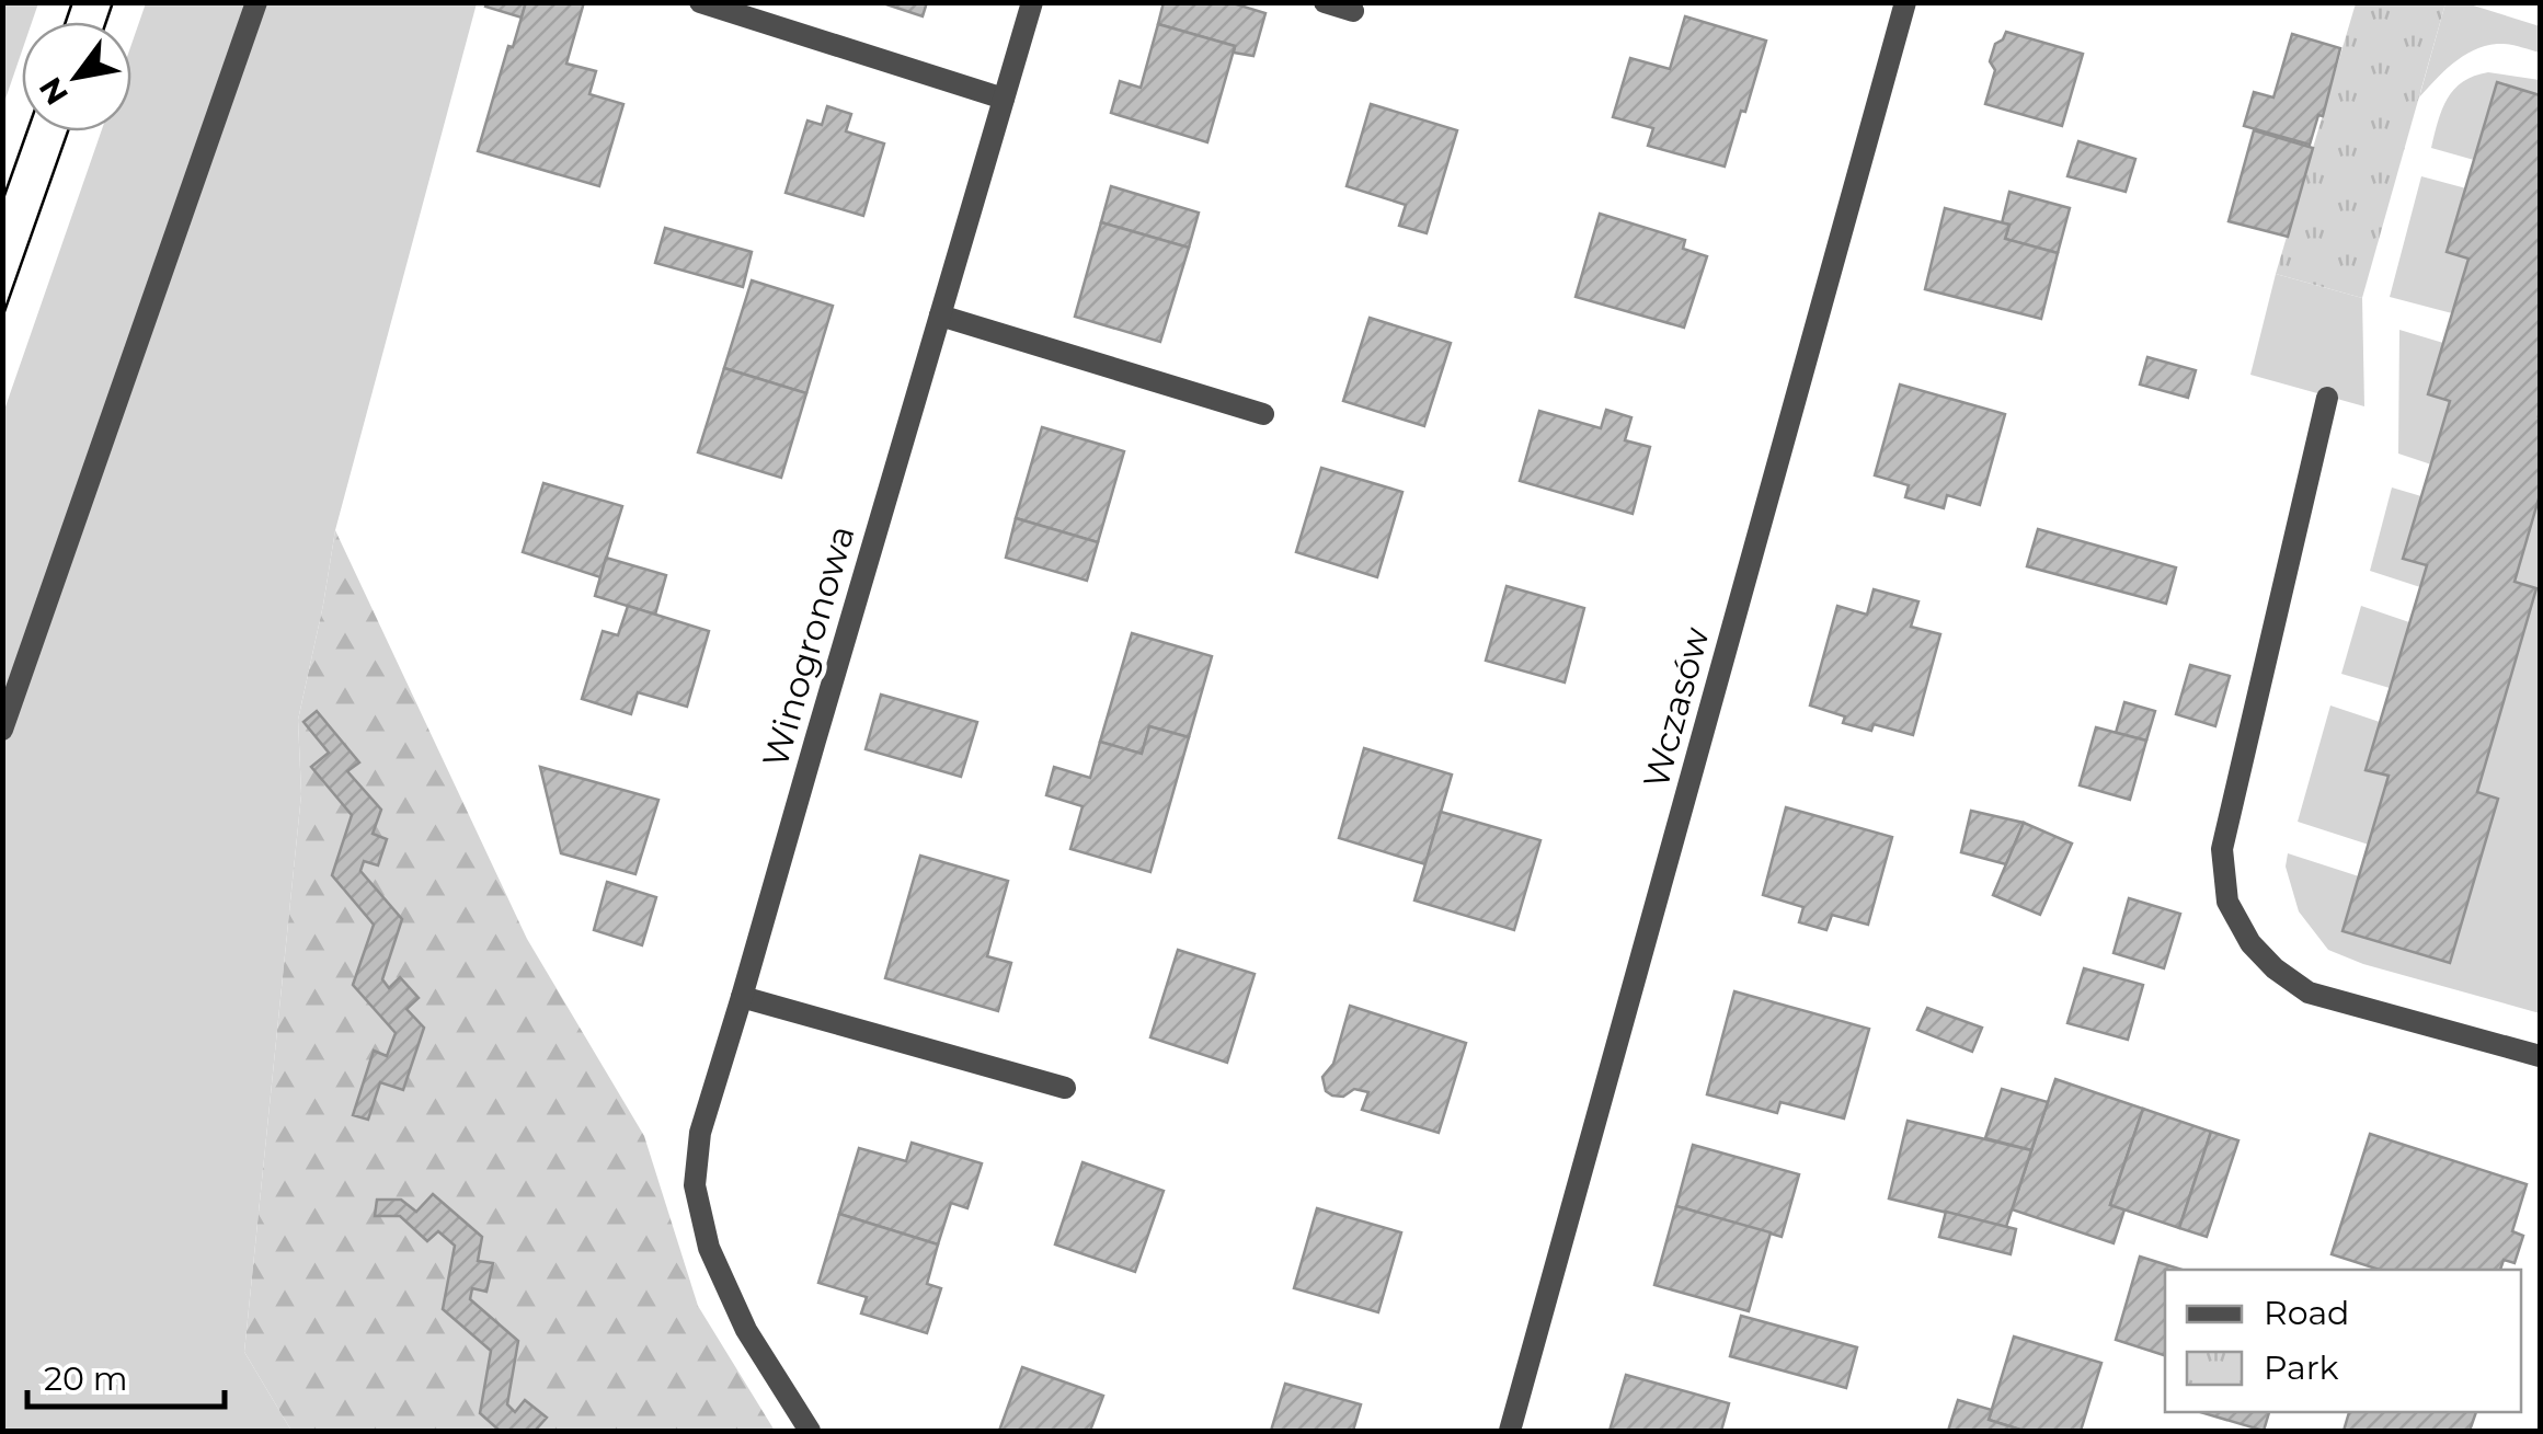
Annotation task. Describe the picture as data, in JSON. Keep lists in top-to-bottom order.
{
  "streets": {
    "street": ["Winogronowa", "Wczasów"]
  },
  "legend": ["Road", "Park"],
  "scale_bar": "20 m",
  "north": "bottom left"
}
